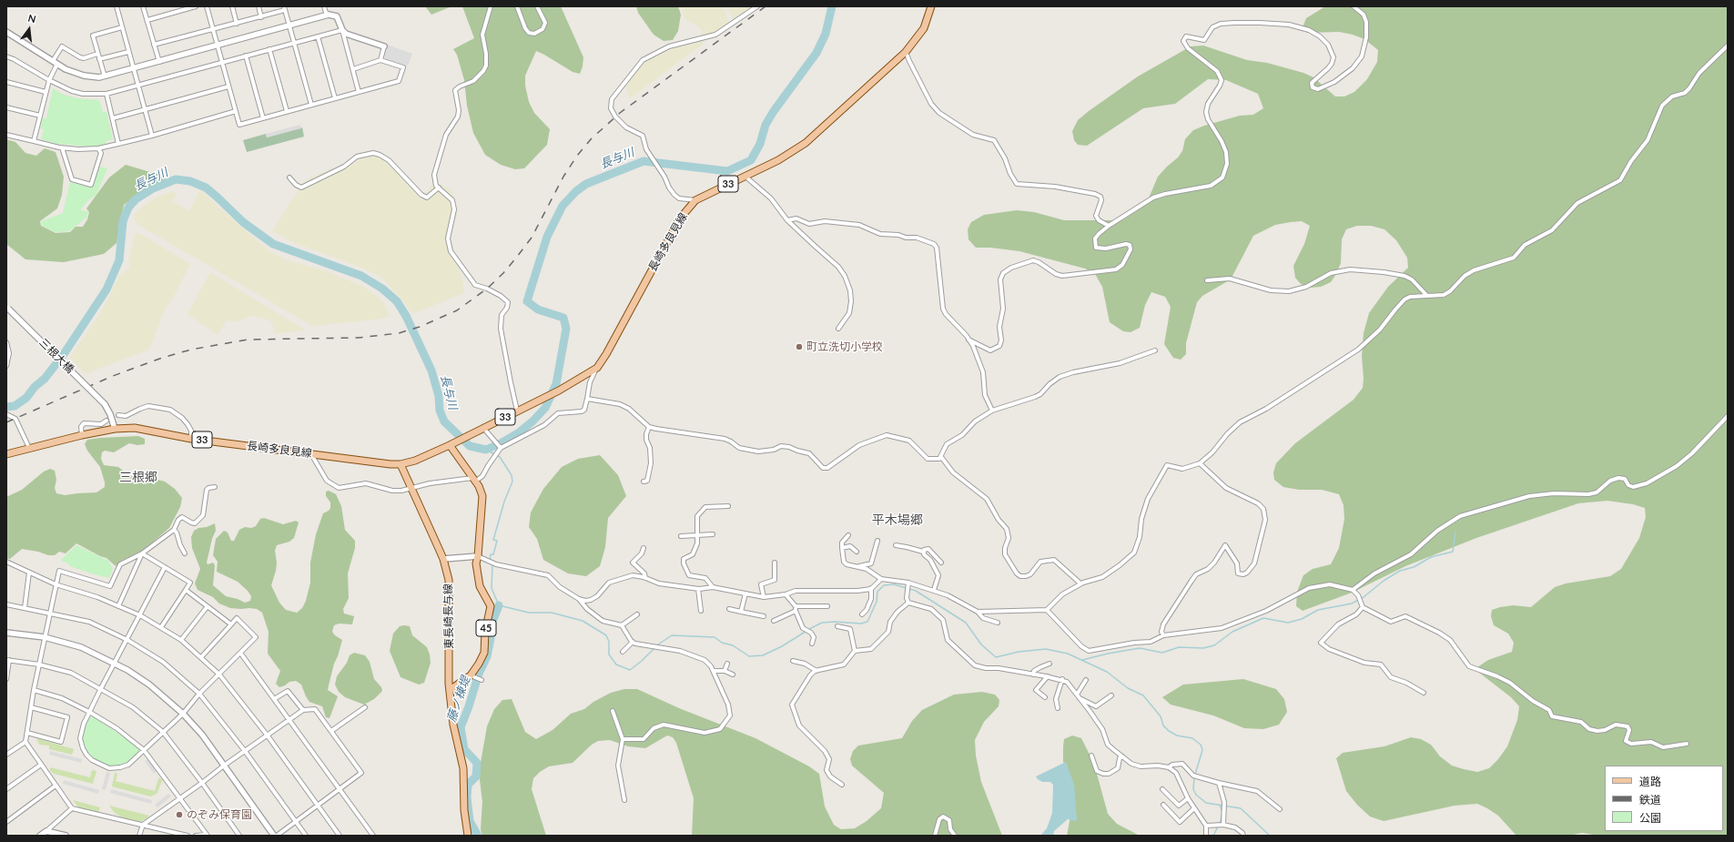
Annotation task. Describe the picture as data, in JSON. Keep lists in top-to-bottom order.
{
  "streets": {
    "main road": [
      "33",
      "長崎多良見線",
      "東長崎長与線",
      "45"
    ],
    "street": ["三根大橋"]
  },
  "crossings": [
    ["長崎多良見線", "三根大橋"],
    ["長崎多良見線", "東長崎長与線"],
    ["長崎多良見線", "45"],
    ["東長崎長与線", "45"]
  ],
  "districts": ["三根郷", "平木場郷"],
  "water": ["長与川", "藤ノ棟堤"],
  "places": ["町立洗切小学校", "のぞみ保育園"],
  "legend": ["道路", "鉄道", "公園"],
  "north": "top"
}
